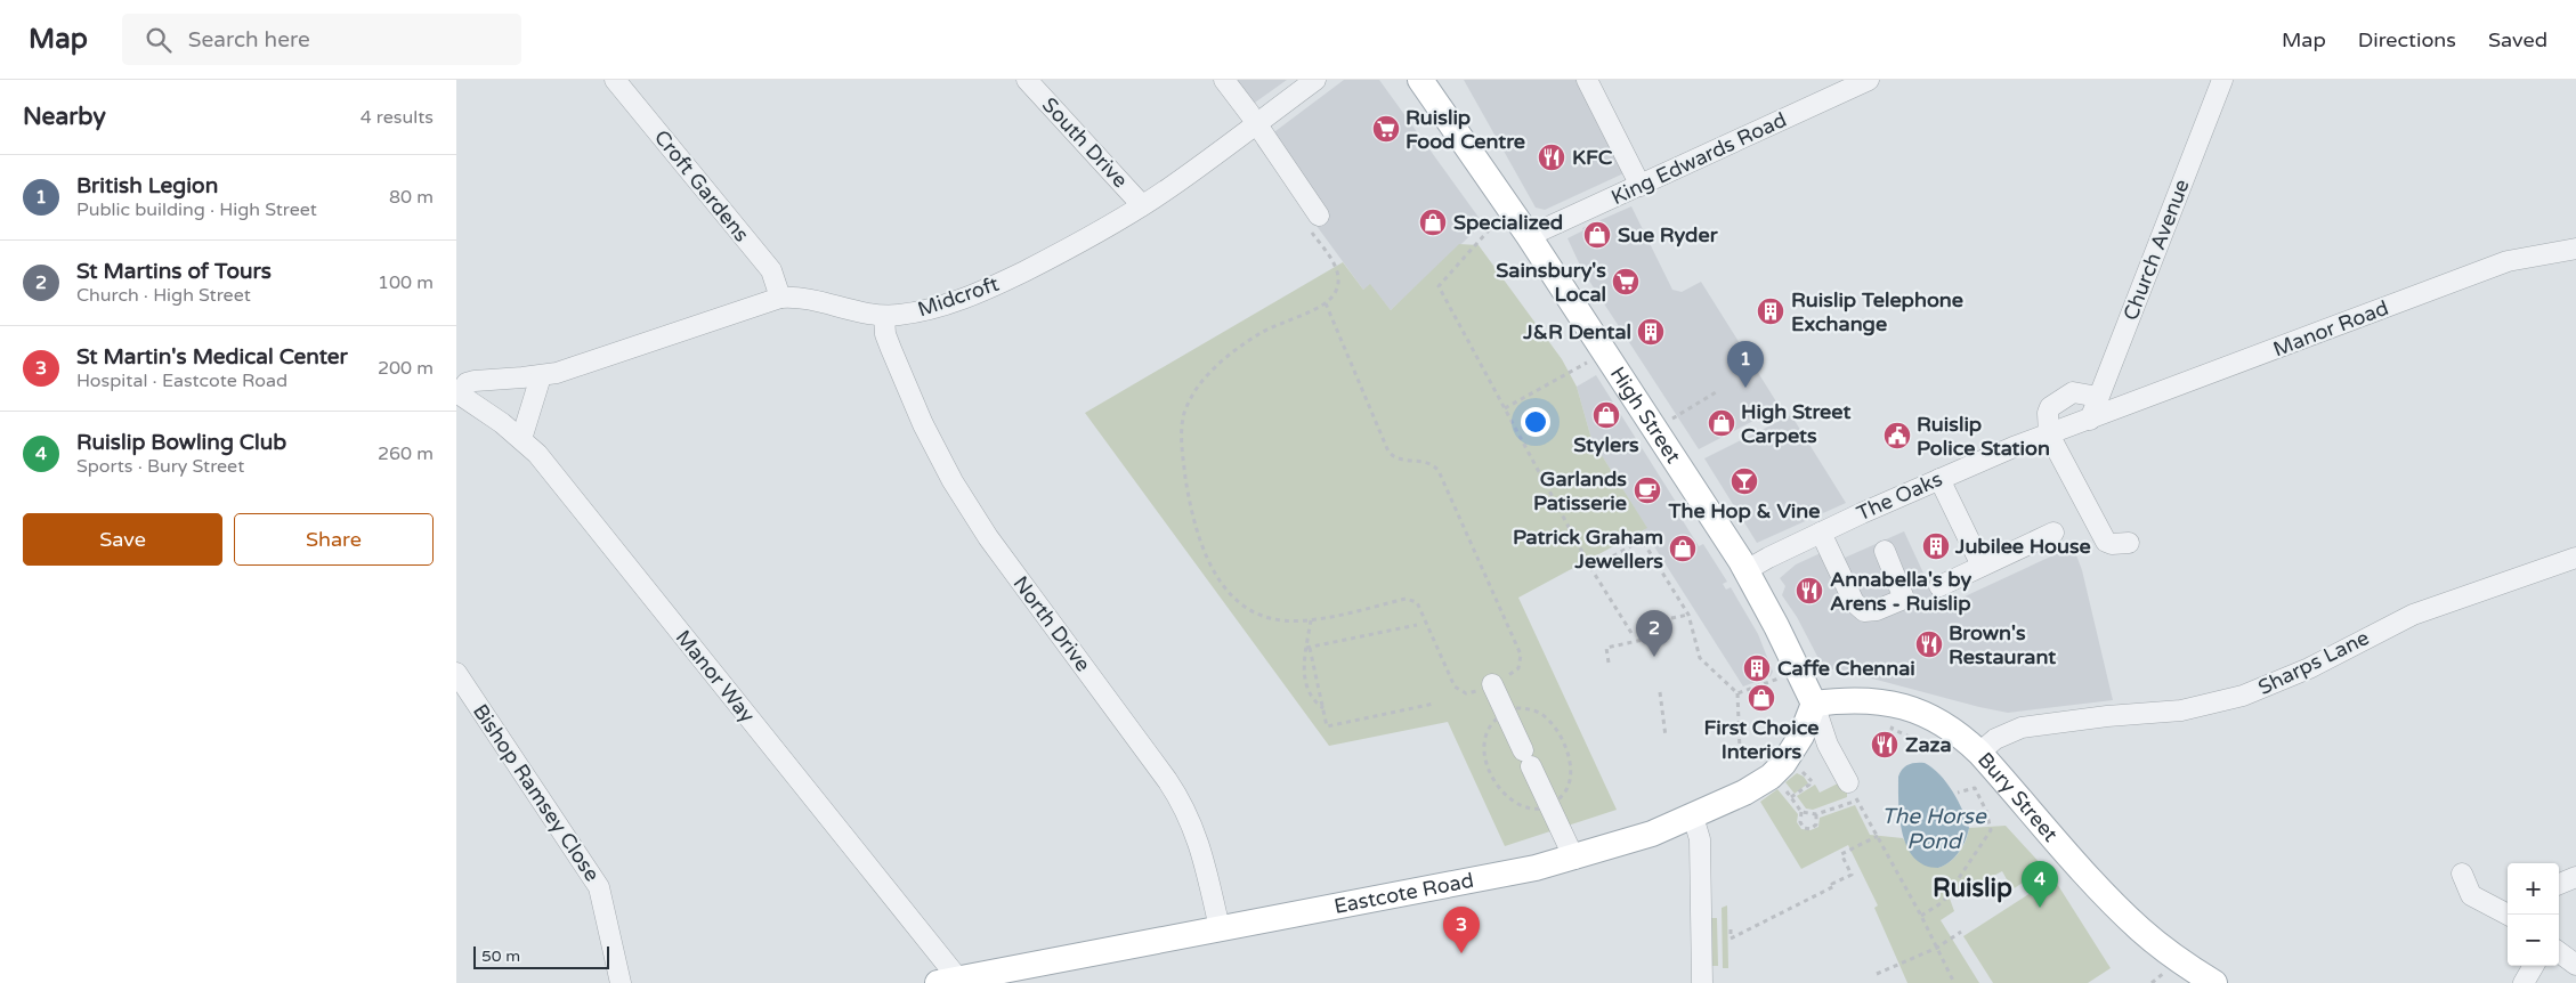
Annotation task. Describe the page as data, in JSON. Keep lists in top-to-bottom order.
{
  "streets": {
    "main road": ["High Street", "Bury Street", "Eastcote Road"],
    "street": [
      "South Drive",
      "King Edwards Road",
      "Croft Gardens",
      "Church Avenue",
      "Midcroft",
      "Manor Road",
      "The Oaks",
      "North Drive",
      "Sharps Lane",
      "Manor Way",
      "Bishop Ramsey Close"
    ]
  },
  "crossings": [
    ["South Drive", "Midcroft"],
    ["King Edwards Road", "High Street"],
    ["Croft Gardens", "Midcroft"],
    ["Church Avenue", "Manor Road"],
    ["Church Avenue", "The Oaks"],
    ["Midcroft", "North Drive"],
    ["Midcroft", "Manor Way"],
    ["Manor Road", "The Oaks"],
    ["High Street", "The Oaks"],
    ["High Street", "Bury Street"],
    ["High Street", "Eastcote Road"],
    ["North Drive", "Eastcote Road"],
    ["Sharps Lane", "Bury Street"],
    ["Manor Way", "Eastcote Road"],
    ["Bury Street", "Eastcote Road"]
  ],
  "districts": ["Ruislip"],
  "water": ["The Horse Pond"],
  "places": {
    "supermarket": ["Ruislip Food Centre", "Sainsbury's Local"],
    "restaurant": [
      "KFC",
      "Annabella's by Arens - Ruislip",
      "Brown's Restaurant",
      "Zaza"
    ],
    "shop": [
      "Specialized",
      "Sue Ryder",
      "Stylers",
      "High Street Carpets",
      "Patrick Graham Jewellers",
      "First Choice Interiors"
    ],
    "building": [
      "Ruislip Telephone Exchange",
      "J&R Dental",
      "Jubilee House",
      "Caffe Chennai"
    ],
    "public building": ["Ruislip Police Station"],
    "bar": ["The Hop & Vine"],
    "cafe": ["Garlands Patisserie"]
  },
  "scale_bar": "50 m",
  "page": {
    "header": "Map",
    "search": "Search here",
    "nav": ["Map", "Directions", "Saved"],
    "heading": ["Nearby", "4 results"],
    "list": [
      {
        "mark": "1",
        "name": "British Legion",
        "note": "Public building · High Street",
        "value": "80 m"
      },
      {
        "mark": "2",
        "name": "St Martins of Tours",
        "note": "Church · High Street",
        "value": "100 m"
      },
      {
        "mark": "3",
        "name": "St Martin's Medical Center",
        "note": "Hospital · Eastcote Road",
        "value": "200 m"
      },
      {
        "mark": "4",
        "name": "Ruislip Bowling Club",
        "note": "Sports · Bury Street",
        "value": "260 m"
      }
    ],
    "pins": [
      "1",
      "2",
      "4",
      "3"
    ],
    "buttons": ["Save", "Share"],
    "map_buttons": ["+", "−"],
    "scale": "50 m"
  }
}
